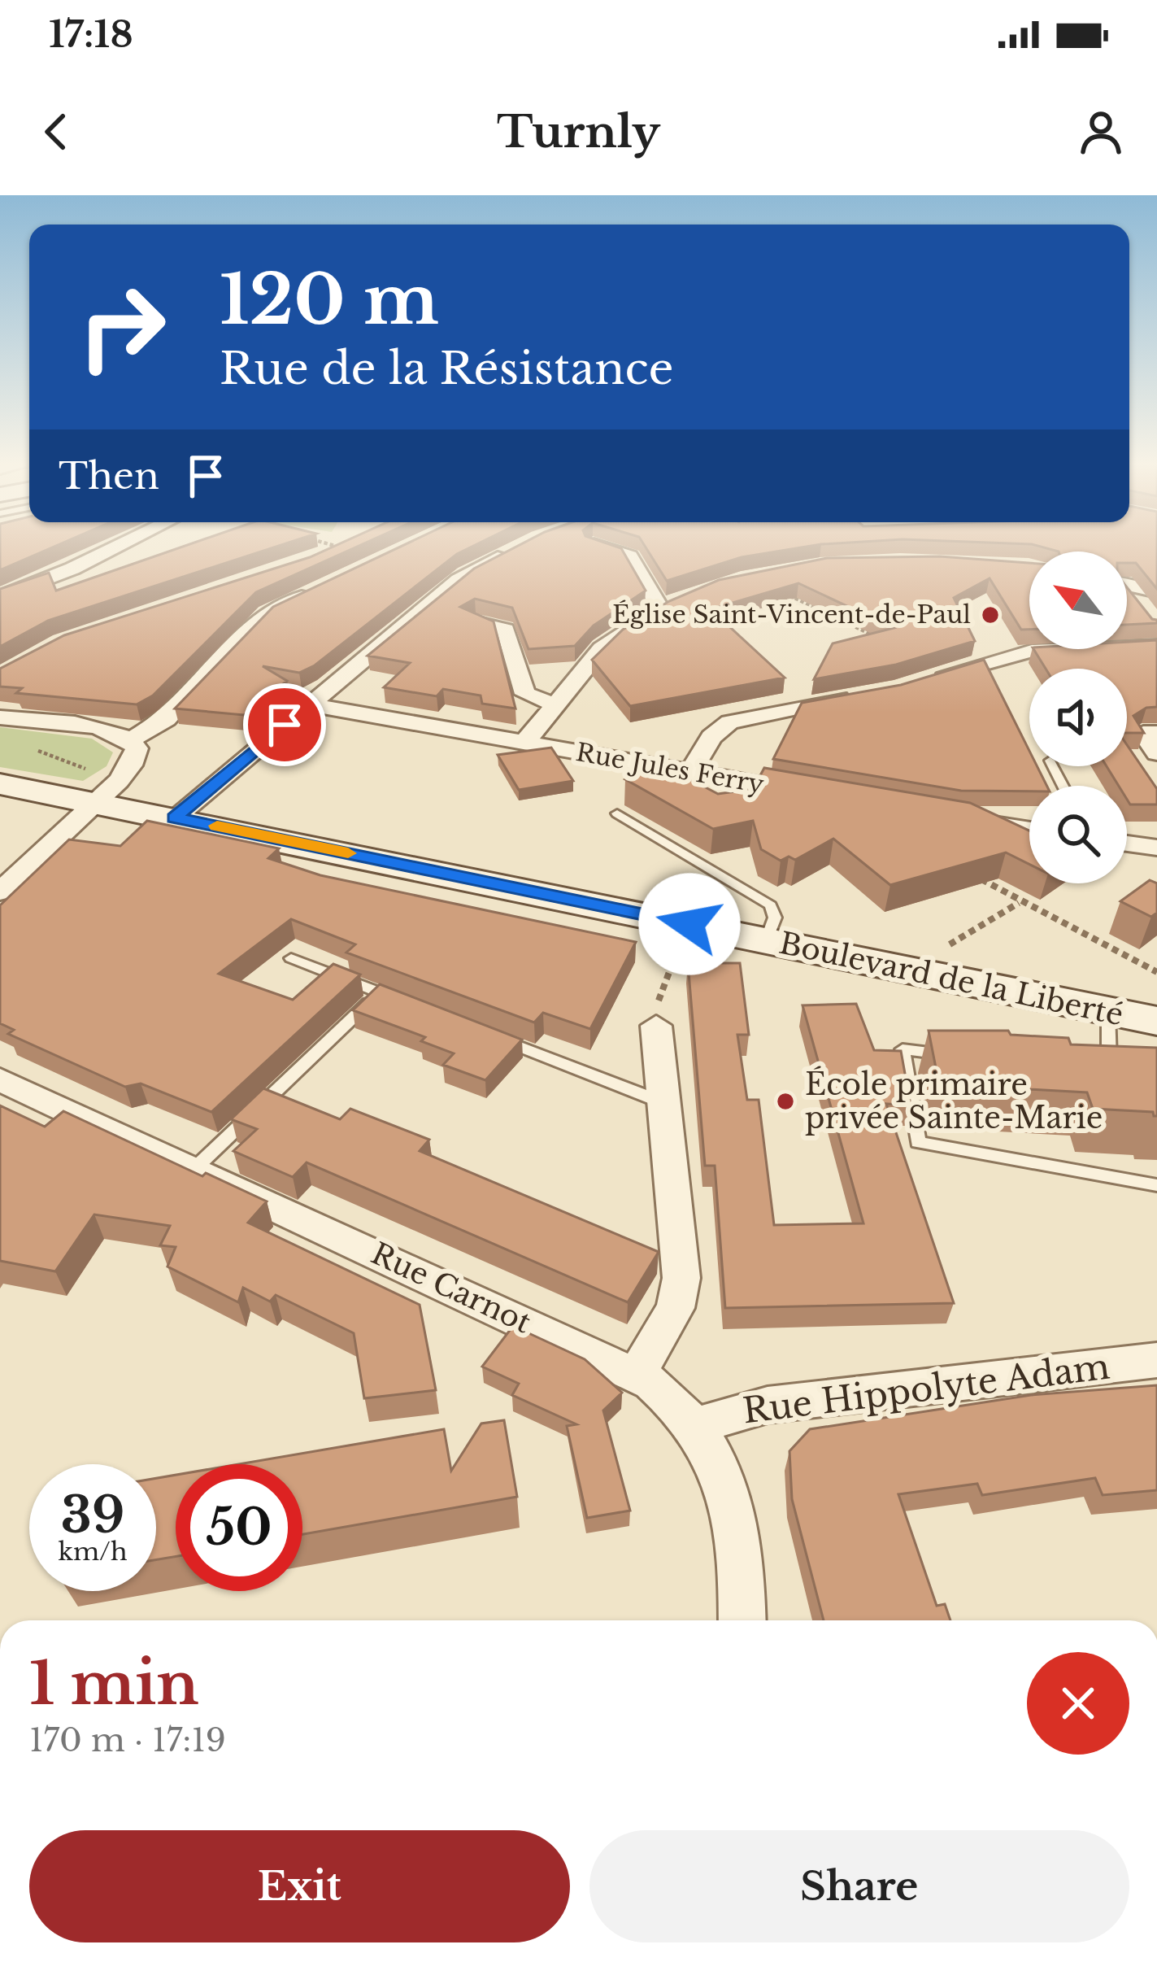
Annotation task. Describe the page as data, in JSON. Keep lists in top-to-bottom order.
{
  "streets": {
    "main road": ["Boulevard de la Liberté"],
    "street": ["Rue Jules Ferry", "Rue Carnot", "Rue Hippolyte Adam"]
  },
  "crossings": [
    ["Rue Carnot", "Rue Hippolyte Adam"]
  ],
  "places": ["Église Saint-Vincent-de-Paul", "École primaire privée Sainte-Marie"],
  "north": "top left",
  "page": {
    "status": "17:18",
    "header": "Turnly",
    "turn": ["120 m", "Rue de la Résistance"],
    "then": "Then",
    "speed": "39 km/h",
    "limit": "50",
    "heading": ["1 min", "170 m · 17:19"],
    "buttons": ["Exit", "Share"]
  }
}
